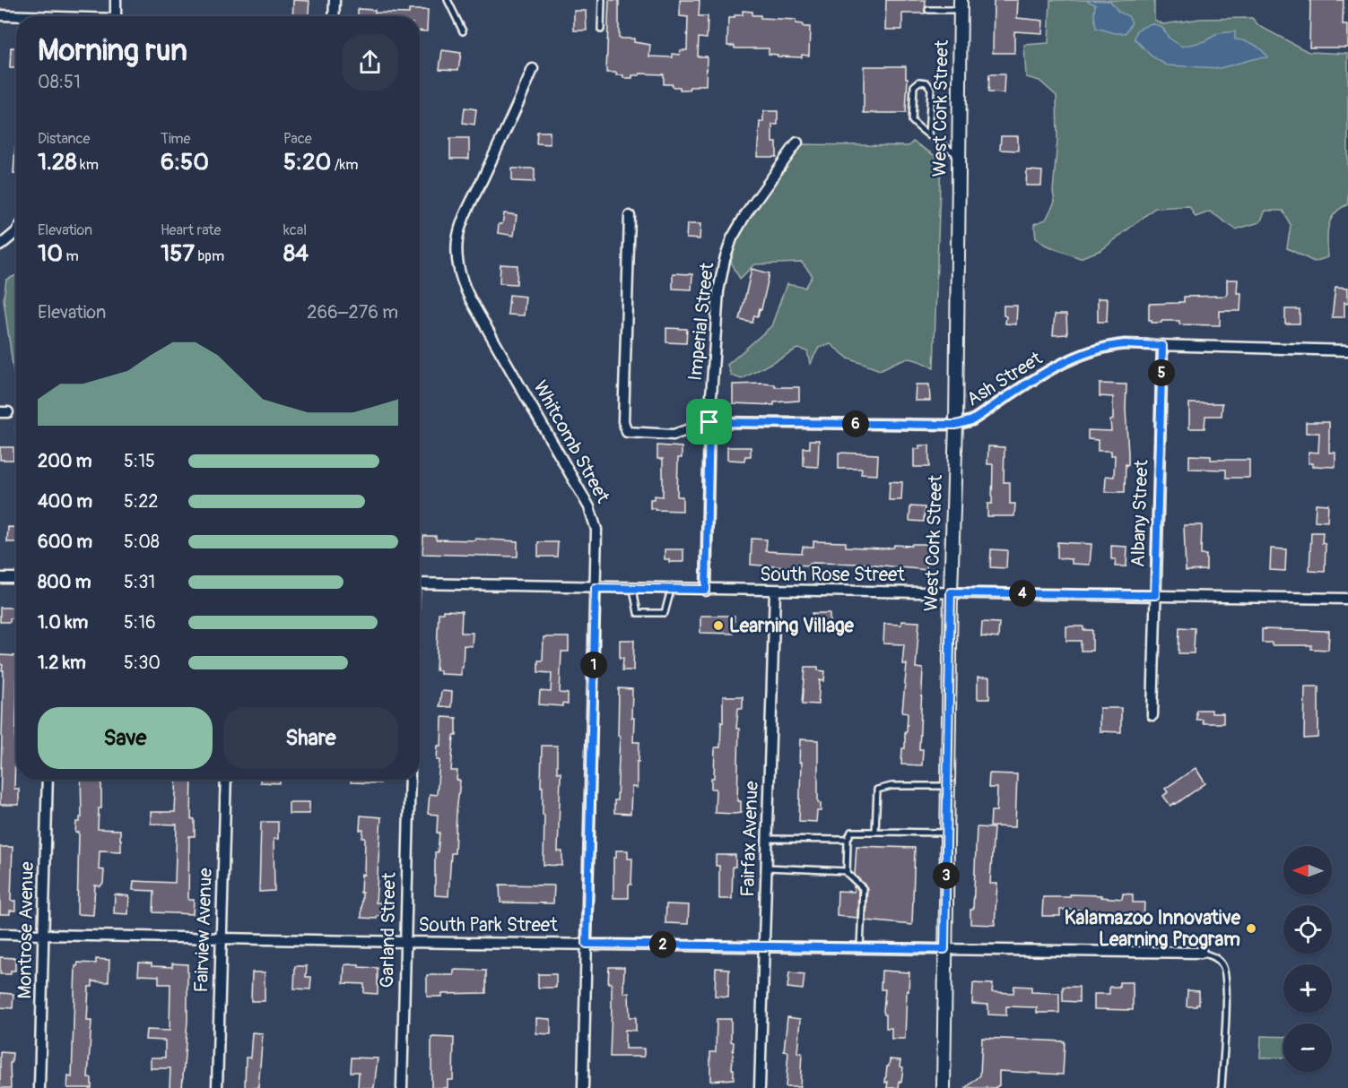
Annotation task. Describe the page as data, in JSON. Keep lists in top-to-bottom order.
{
  "streets": {
    "street": [
      "West Cork Street",
      "Imperial Street",
      "Ash Street",
      "Whitcomb Street",
      "Albany Street",
      "South Rose Street",
      "Fairfax Avenue",
      "South Park Street",
      "Montrose Avenue",
      "Fairview Avenue",
      "Garland Street"
    ]
  },
  "crossings": [
    ["West Cork Street", "Ash Street"],
    ["West Cork Street", "South Rose Street"],
    ["West Cork Street", "South Park Street"],
    ["Imperial Street", "Ash Street"],
    ["Imperial Street", "South Rose Street"],
    ["Ash Street", "Albany Street"],
    ["Whitcomb Street", "South Rose Street"],
    ["Whitcomb Street", "South Park Street"],
    ["Albany Street", "South Rose Street"],
    ["South Rose Street", "Fairfax Avenue"],
    ["Fairfax Avenue", "South Park Street"],
    ["South Park Street", "Montrose Avenue"],
    ["South Park Street", "Fairview Avenue"],
    ["South Park Street", "Garland Street"]
  ],
  "places": ["Learning Village", "Kalamazoo Innovative Learning Program"],
  "north": "left",
  "page": {
    "heading": ["Morning run", "08:51"],
    "stats": [
      ["Distance", "1.28 km"],
      ["Time", "6:50"],
      ["Pace", "5:20 /km"],
      ["Elevation", "10 m"],
      ["Heart rate", "157 bpm"],
      ["kcal", "84"]
    ],
    "chart": ["Elevation", "266–276 m"],
    "pins": [
      "5",
      "6",
      "4",
      "1",
      "3",
      "2"
    ],
    "list": [
      {
        "name": "200 m",
        "note": "5:15"
      },
      {
        "name": "400 m",
        "note": "5:22"
      },
      {
        "name": "600 m",
        "note": "5:08"
      },
      {
        "name": "800 m",
        "note": "5:31"
      },
      {
        "name": "1.0 km",
        "note": "5:16"
      },
      {
        "name": "1.2 km",
        "note": "5:30"
      }
    ],
    "buttons": ["Save", "Share"],
    "map_buttons": ["+", "−"]
  }
}
